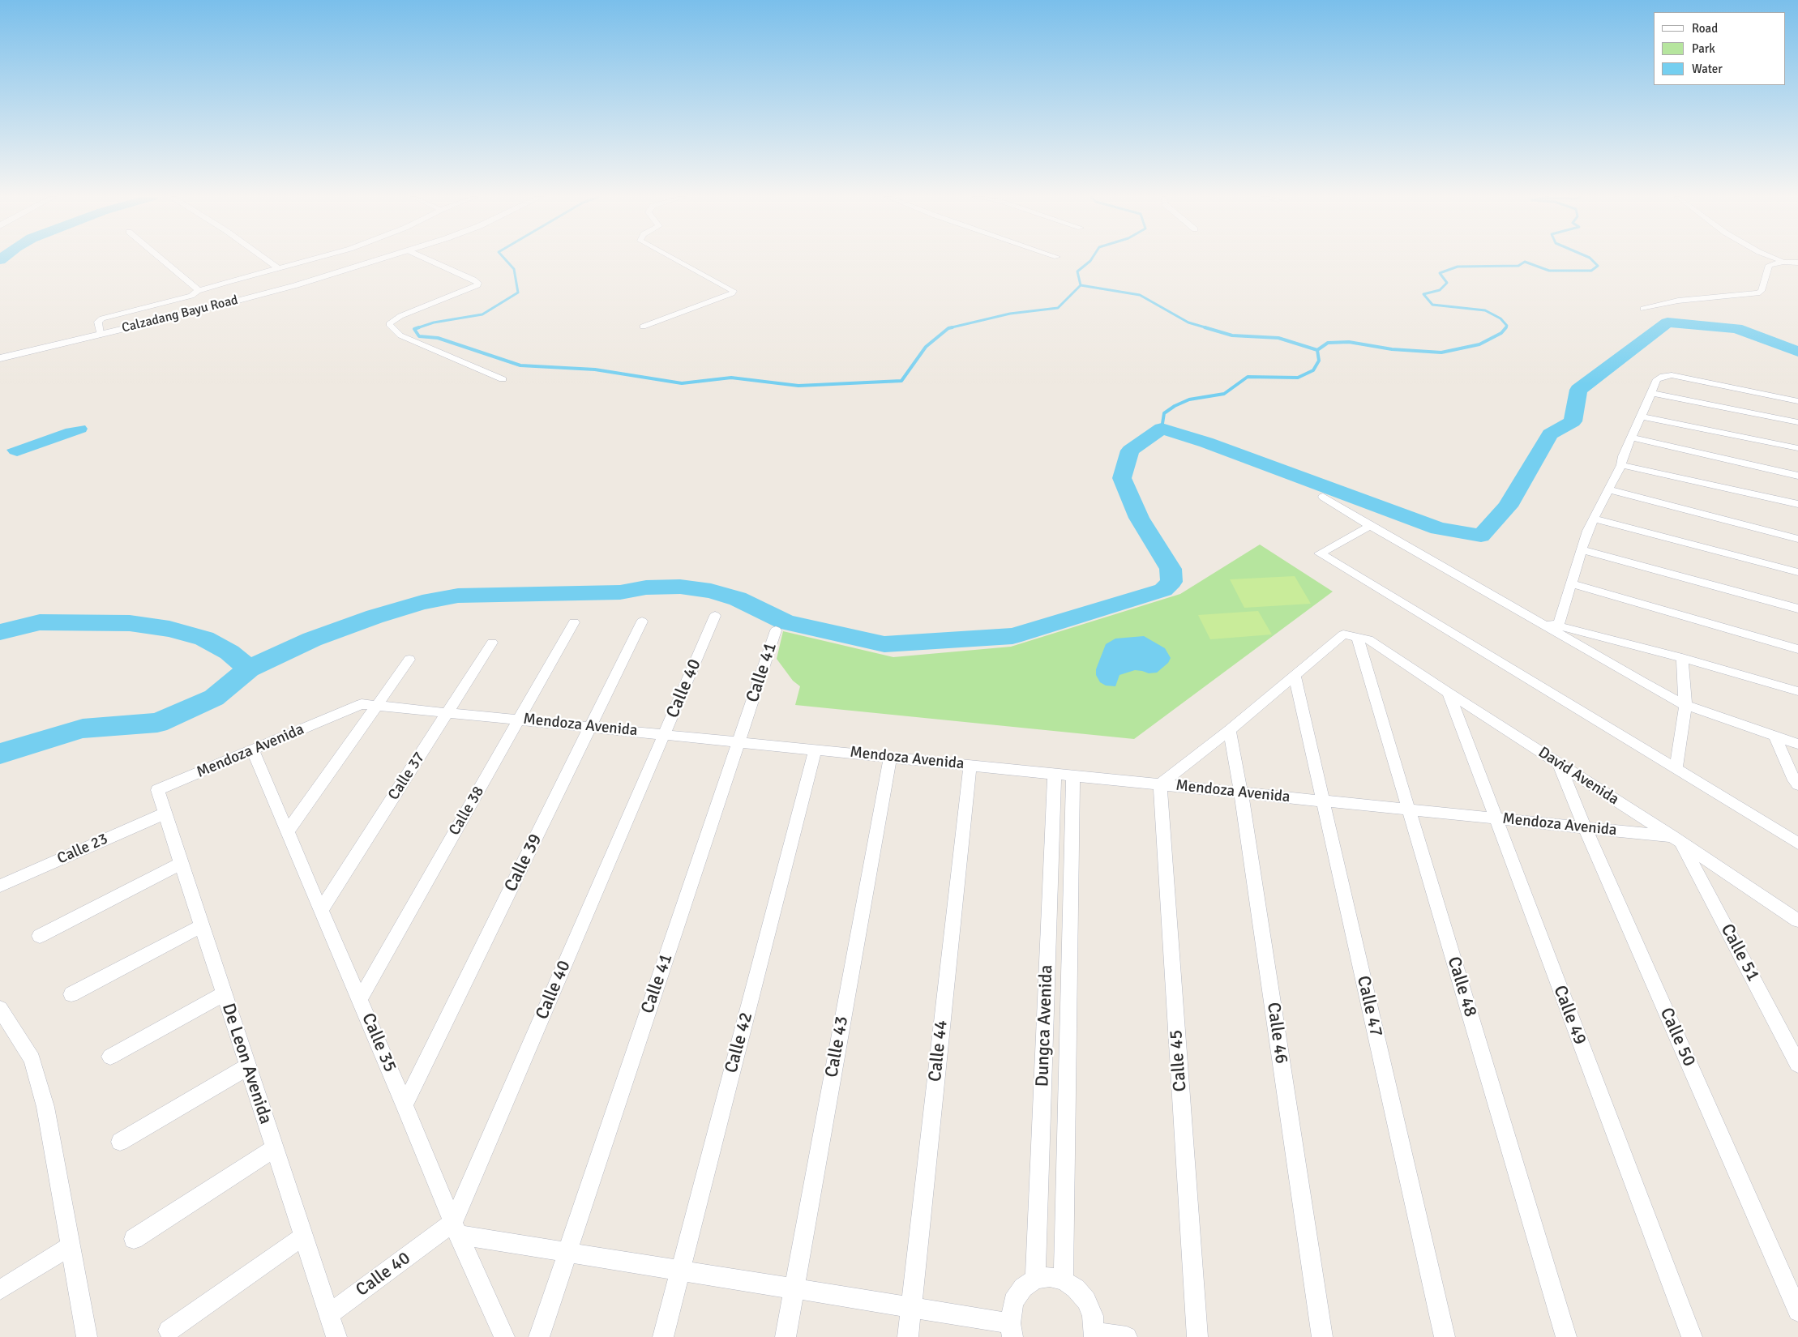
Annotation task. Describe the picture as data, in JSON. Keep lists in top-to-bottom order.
{
  "streets": {
    "street": [
      "Calzadang Bayu Road",
      "Calle 41",
      "Calle 40",
      "Mendoza Avenida",
      "Calle 37",
      "David Avenida",
      "Calle 38",
      "Calle 23",
      "Calle 39",
      "Calle 51",
      "Calle 48",
      "Calle 47",
      "Calle 49",
      "Dungca Avenida",
      "Calle 46",
      "Calle 50",
      "Calle 35",
      "Calle 42",
      "Calle 43",
      "Calle 44",
      "Calle 45",
      "De Leon Avenida"
    ]
  },
  "crossings": [
    ["Calle 41", "Mendoza Avenida"],
    ["Calle 40", "Mendoza Avenida"],
    ["Calle 40", "Calle 35"],
    ["Calle 40", "De Leon Avenida"],
    ["Mendoza Avenida", "Calle 37"],
    ["Mendoza Avenida", "David Avenida"],
    ["Mendoza Avenida", "Calle 38"],
    ["Mendoza Avenida", "Calle 39"],
    ["Mendoza Avenida", "Calle 51"],
    ["Mendoza Avenida", "Calle 48"],
    ["Mendoza Avenida", "Calle 47"],
    ["Mendoza Avenida", "Calle 49"],
    ["Mendoza Avenida", "Dungca Avenida"],
    ["Mendoza Avenida", "Calle 46"],
    ["Mendoza Avenida", "Calle 50"],
    ["Mendoza Avenida", "Calle 35"],
    ["Mendoza Avenida", "Calle 42"],
    ["Mendoza Avenida", "Calle 43"],
    ["Mendoza Avenida", "Calle 44"],
    ["Mendoza Avenida", "Calle 45"],
    ["Mendoza Avenida", "De Leon Avenida"],
    ["Calle 37", "Calle 35"],
    ["David Avenida", "Calle 51"],
    ["David Avenida", "Calle 48"],
    ["David Avenida", "Calle 49"],
    ["David Avenida", "Calle 50"],
    ["Calle 38", "Calle 35"],
    ["Calle 23", "De Leon Avenida"],
    ["Calle 39", "Calle 35"]
  ],
  "legend": ["Road", "Park", "Water"]
}
